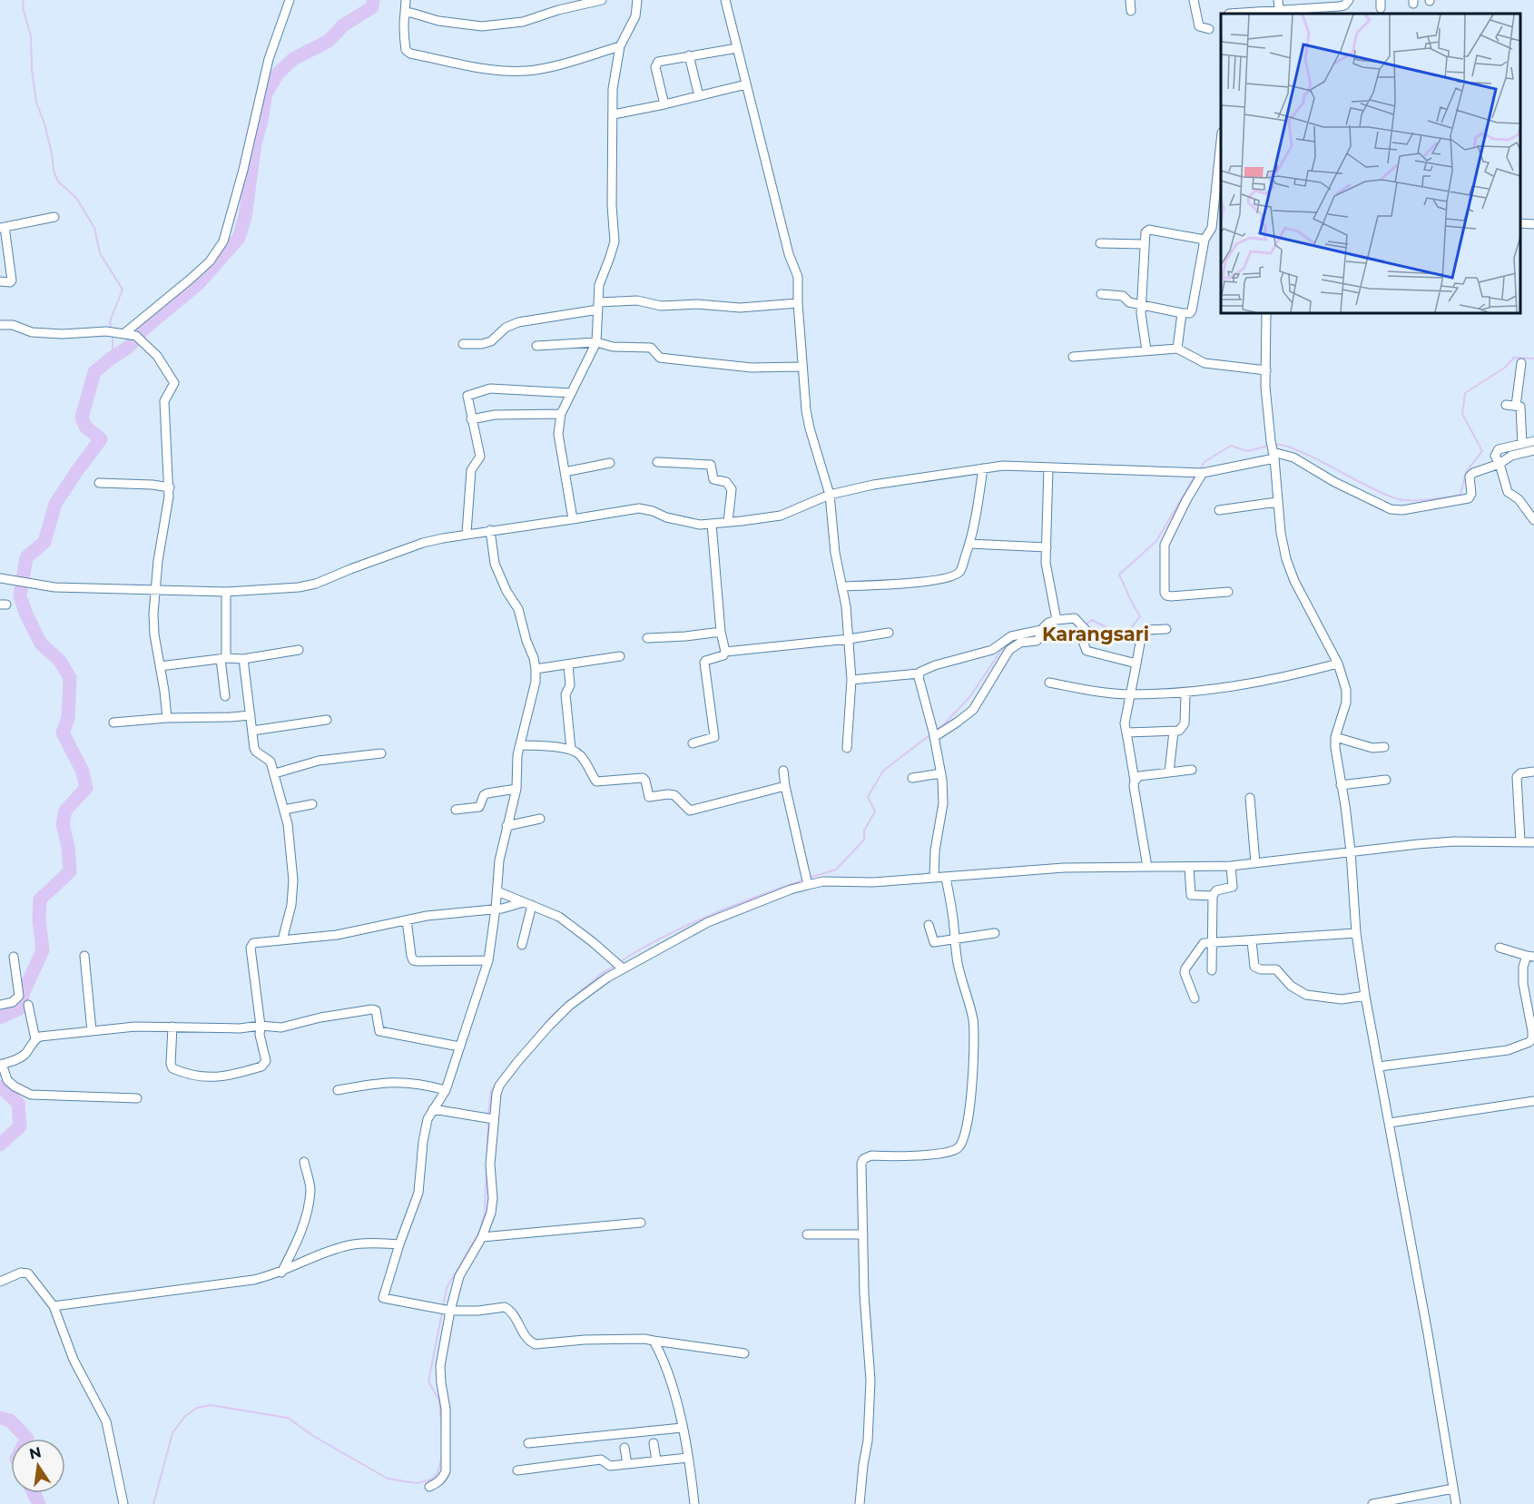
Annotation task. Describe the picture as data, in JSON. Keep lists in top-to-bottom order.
{
  "districts": ["Karangsari"],
  "north": "top"
}
